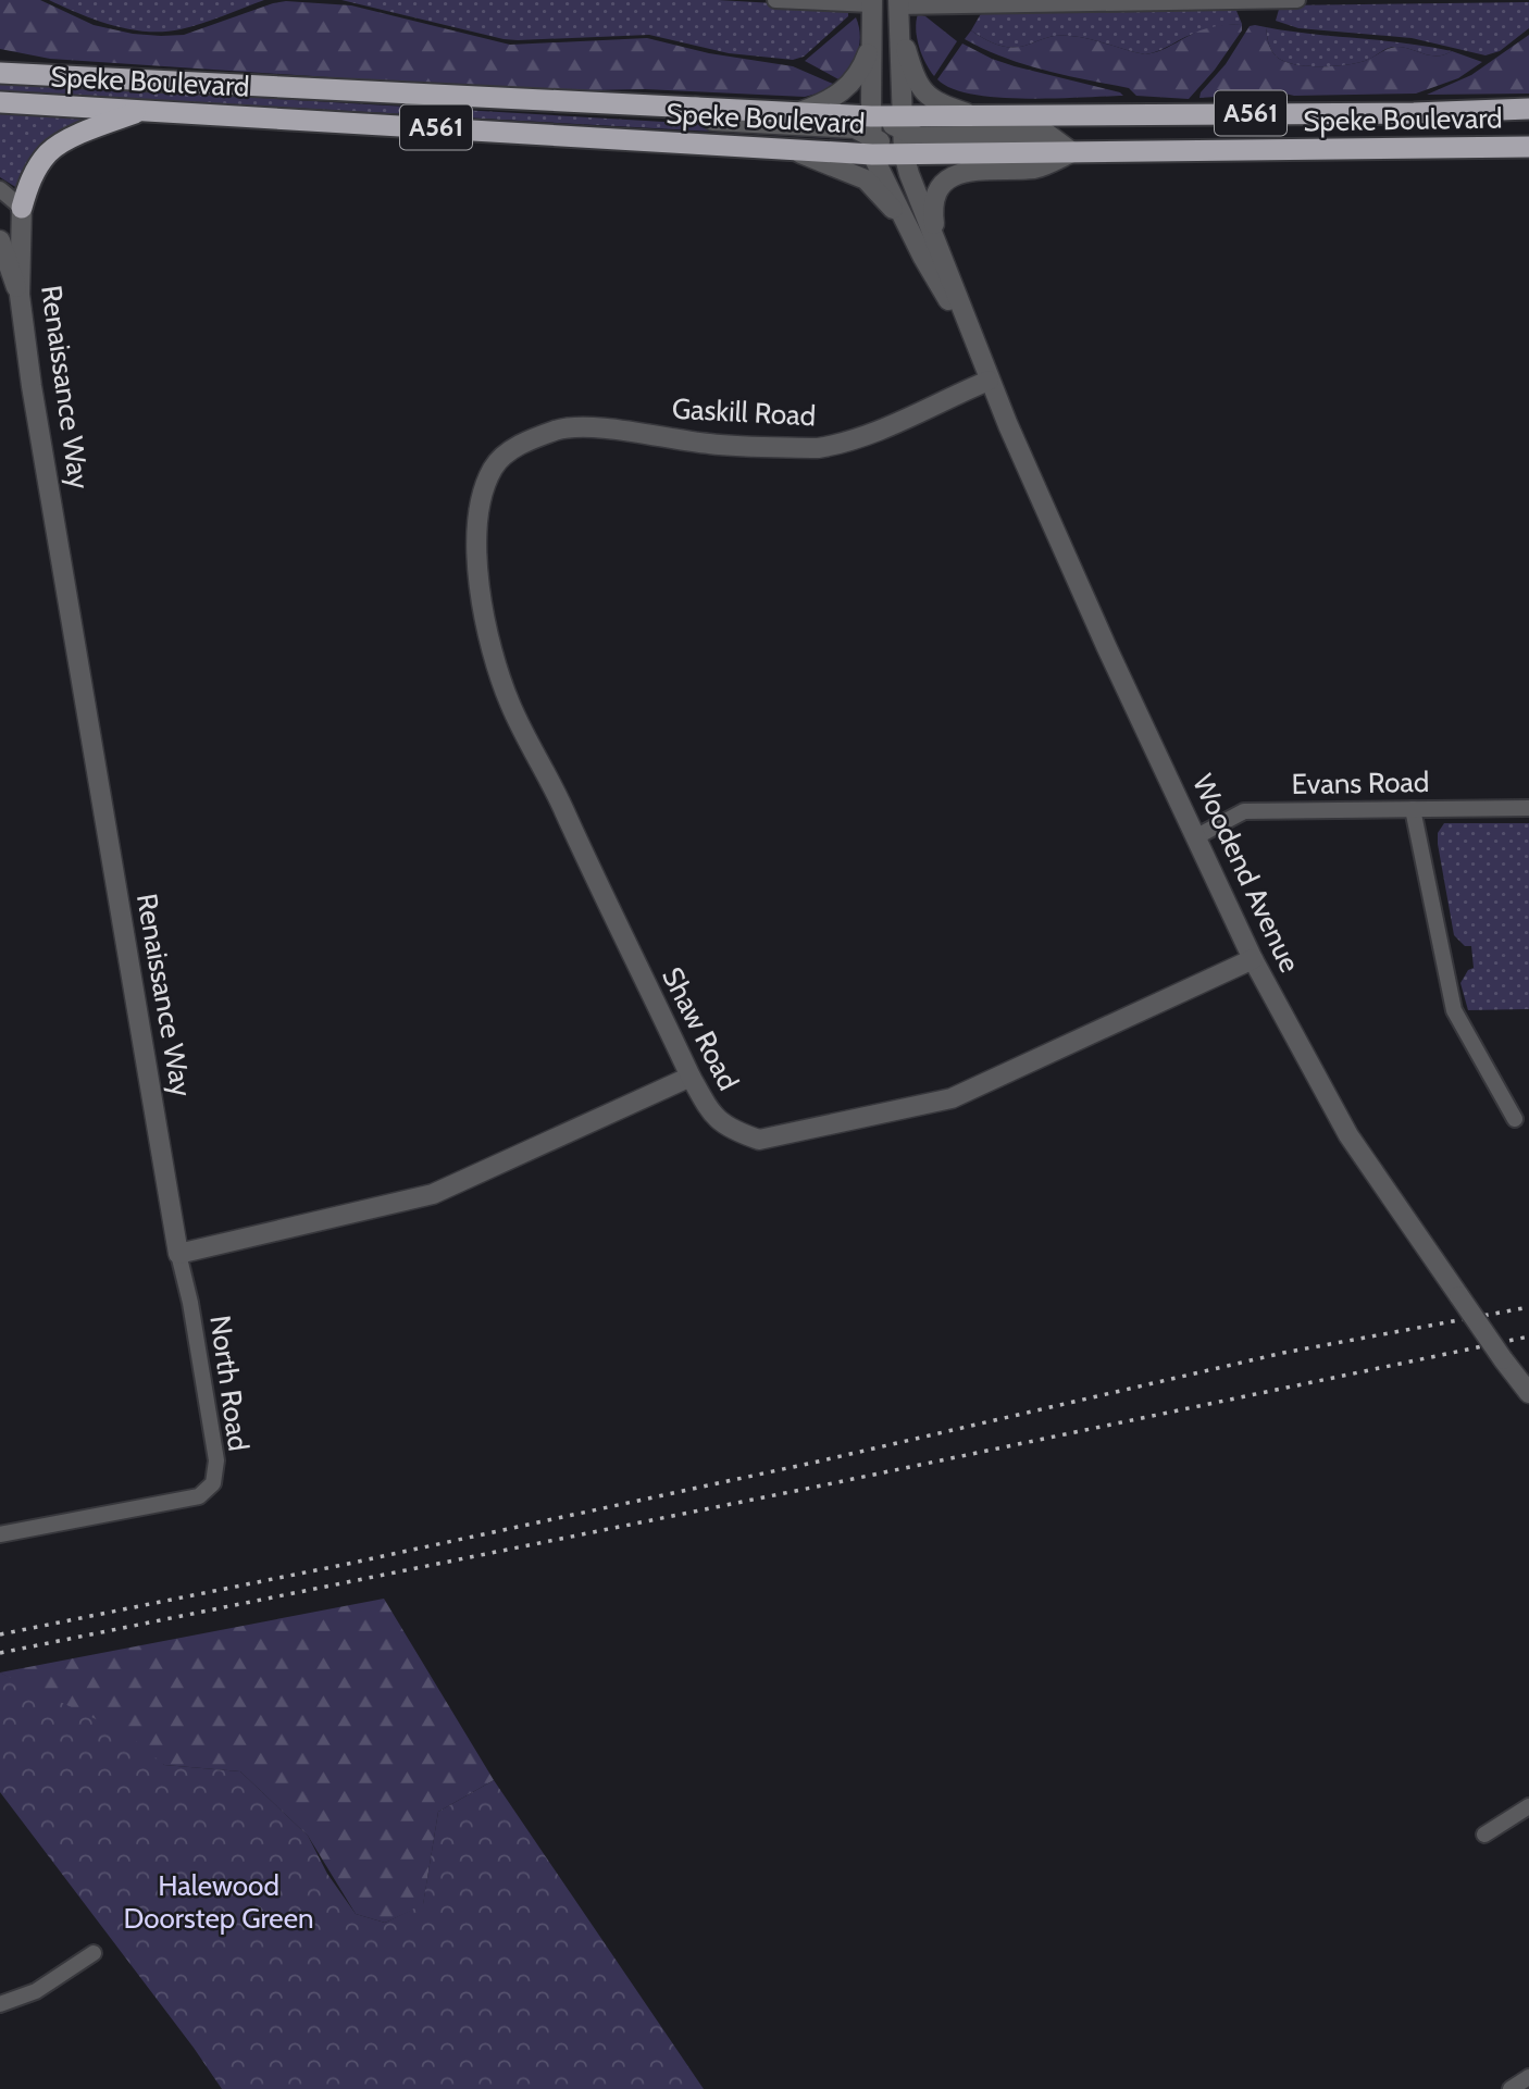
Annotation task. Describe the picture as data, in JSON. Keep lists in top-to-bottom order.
{
  "streets": {
    "highway": ["Speke Boulevard", "A561"],
    "street": [
      "Renaissance Way",
      "Gaskill Road",
      "Evans Road",
      "Woodend Avenue",
      "Shaw Road",
      "North Road"
    ]
  },
  "crossings": [
    ["Speke Boulevard", "A561"],
    ["Speke Boulevard", "Woodend Avenue"],
    ["A561", "Woodend Avenue"],
    ["Renaissance Way", "North Road"],
    ["Gaskill Road", "Woodend Avenue"],
    ["Gaskill Road", "Shaw Road"],
    ["Evans Road", "Woodend Avenue"],
    ["Woodend Avenue", "Shaw Road"]
  ],
  "parks": ["Halewood Doorstep Green"]
}
